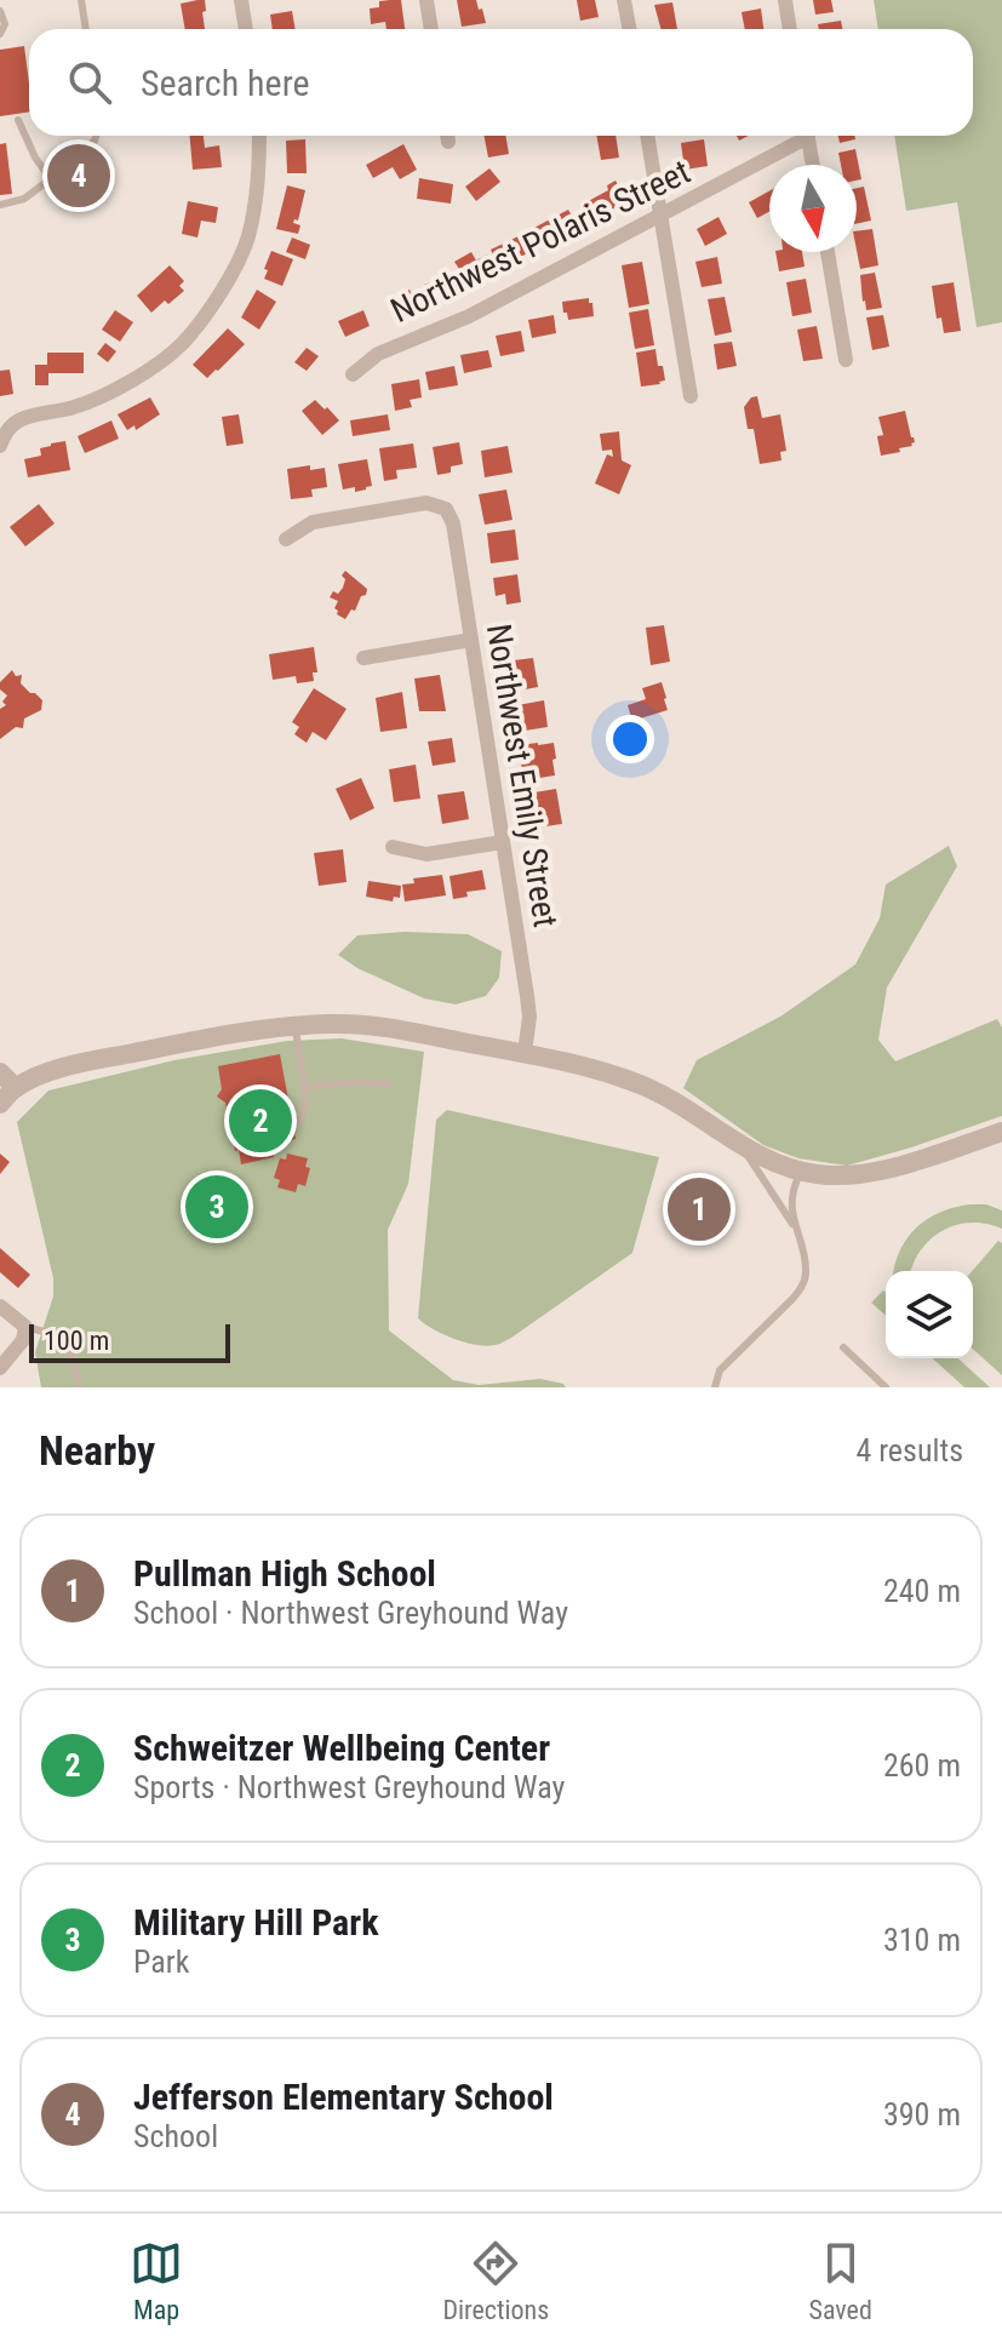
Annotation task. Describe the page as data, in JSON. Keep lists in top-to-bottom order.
{
  "streets": {
    "street": ["Northwest Polaris Street", "Northwest Emily Street"]
  },
  "scale_bar": "100 m",
  "north": "bottom",
  "page": {
    "search": "Search here",
    "pins": [
      "4",
      "2",
      "3",
      "1"
    ],
    "scale": "100 m",
    "heading": ["Nearby", "4 results"],
    "list": [
      {
        "mark": "1",
        "name": "Pullman High School",
        "note": "School · Northwest Greyhound Way",
        "value": "240 m"
      },
      {
        "mark": "2",
        "name": "Schweitzer Wellbeing Center",
        "note": "Sports · Northwest Greyhound Way",
        "value": "260 m"
      },
      {
        "mark": "3",
        "name": "Military Hill Park",
        "note": "Park",
        "value": "310 m"
      },
      {
        "mark": "4",
        "name": "Jefferson Elementary School",
        "note": "School",
        "value": "390 m"
      }
    ],
    "nav": ["Map", "Directions", "Saved"]
  }
}
